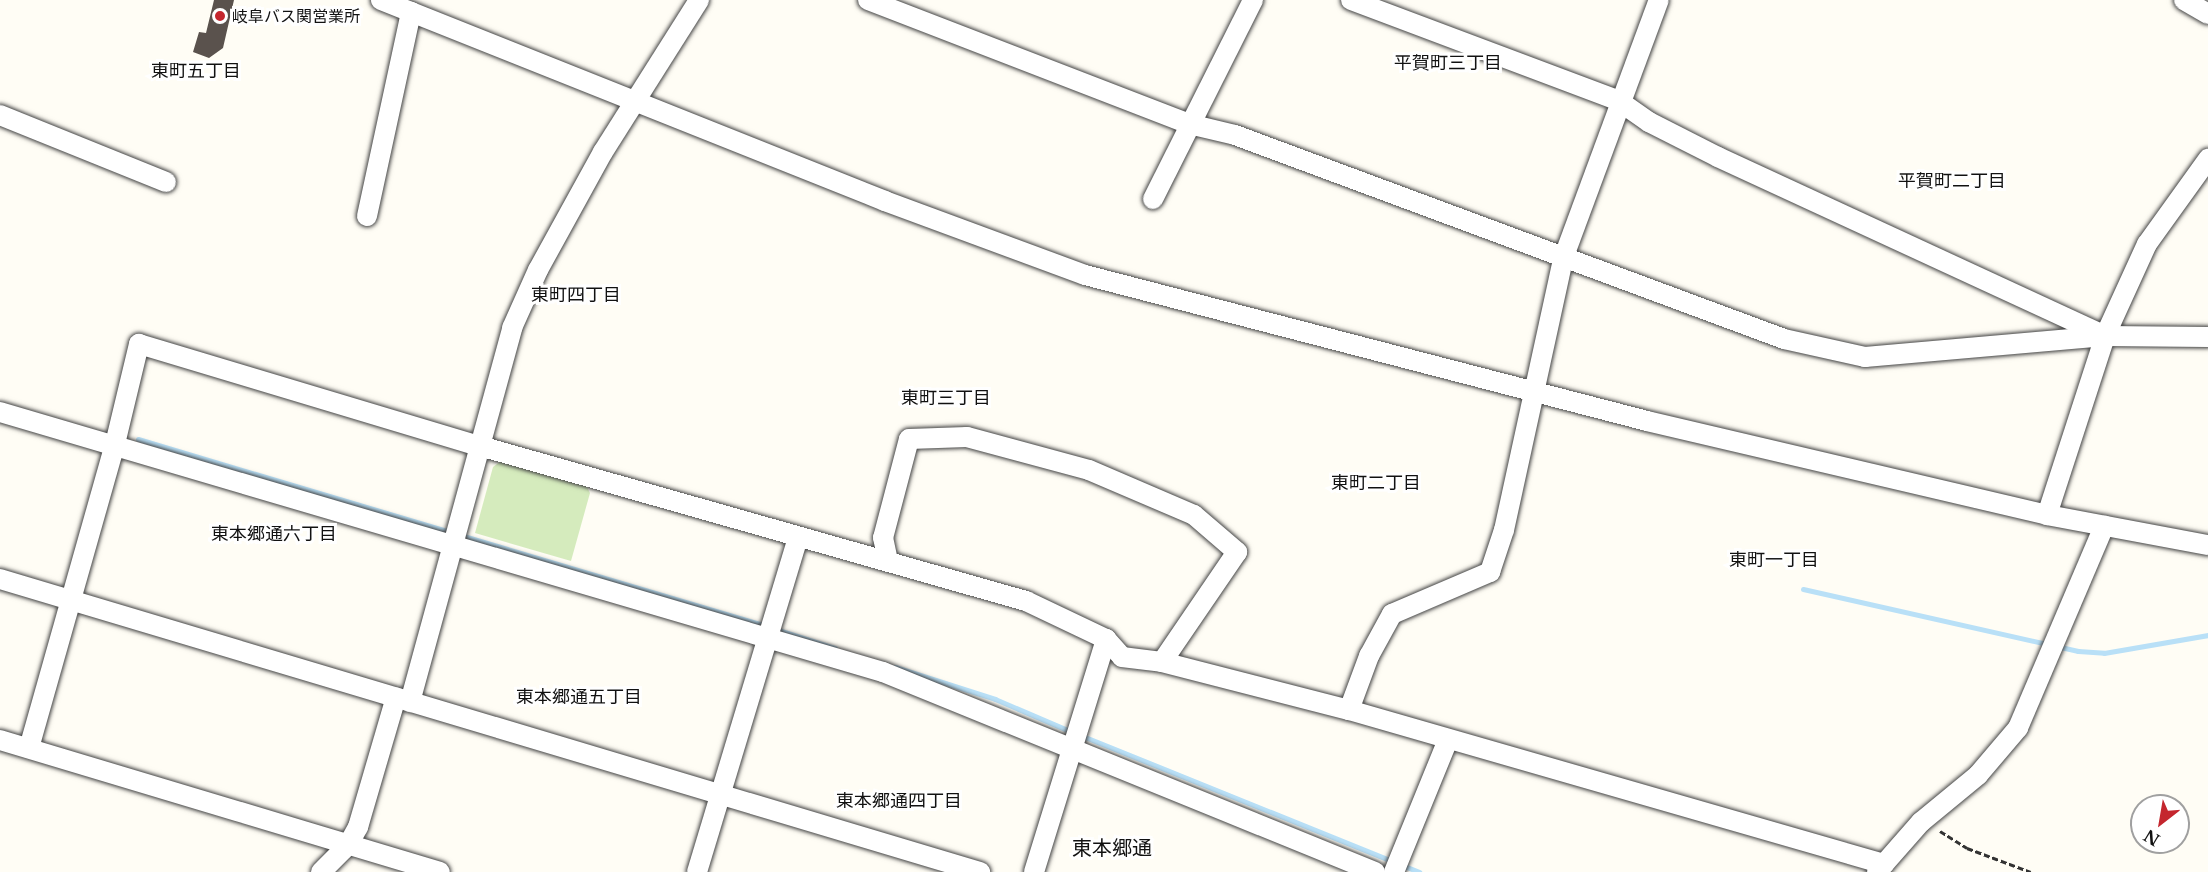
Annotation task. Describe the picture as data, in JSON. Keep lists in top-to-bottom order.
{
  "districts": [
    "平賀町三丁目",
    "東町五丁目",
    "平賀町二丁目",
    "東町四丁目",
    "東町三丁目",
    "東町二丁目",
    "東本郷通六丁目",
    "東町一丁目",
    "東本郷通五丁目",
    "東本郷通四丁目",
    "東本郷通"
  ],
  "places": ["岐阜バス関営業所"],
  "north": "bottom left"
}
